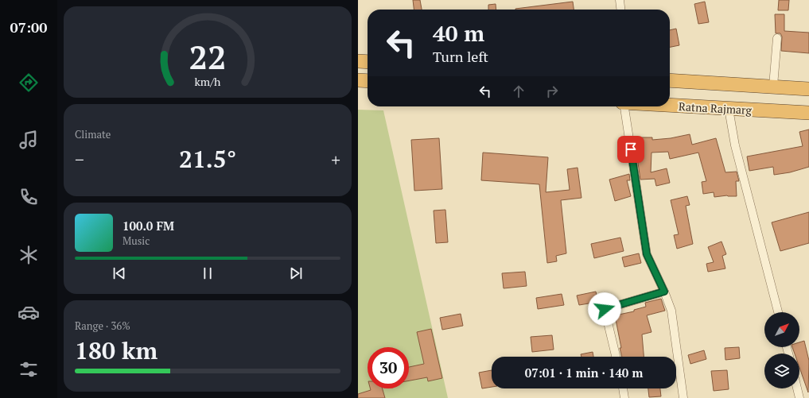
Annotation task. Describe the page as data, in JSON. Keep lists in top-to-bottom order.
{
  "streets": {
    "highway": ["Ratna Rajmarg"]
  },
  "north": "top right",
  "page": {
    "tabs": "07:00",
    "turn": ["40 m", "Turn left"],
    "tile": [
      "Climate",
      ["Range · 36%", "180 km"]
    ],
    "heat": ["−", "21.5°", "+"],
    "song": ["100.0 FM", "Music"],
    "limit": "30",
    "trip": "07:01 · 1 min · 140 m",
    "gauge": ["22", "km/h"]
  }
}
